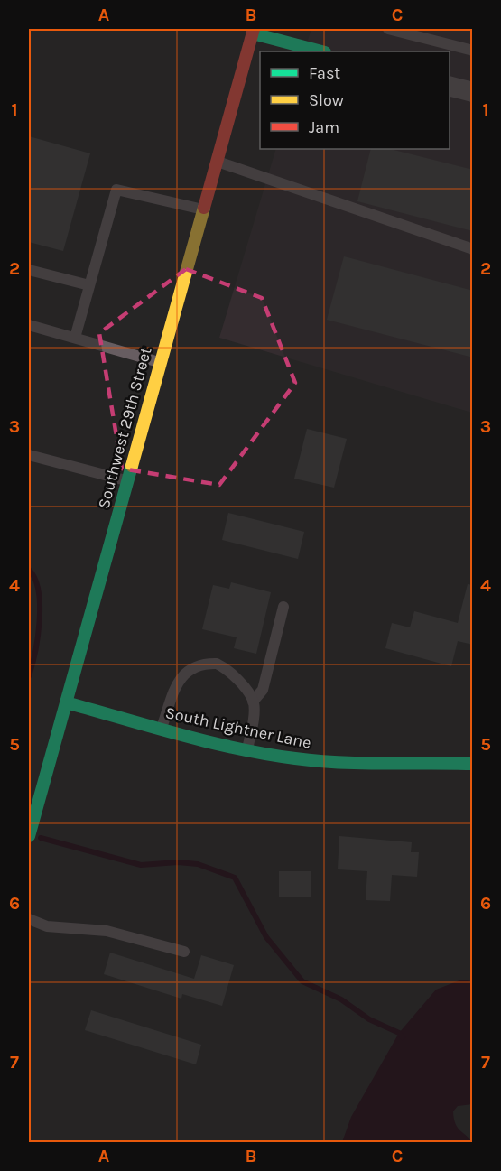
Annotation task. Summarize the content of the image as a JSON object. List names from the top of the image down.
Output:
{
  "streets": {
    "street": ["Southwest 29th Street", "South Lightner Lane"]
  },
  "crossings": [
    ["Southwest 29th Street", "South Lightner Lane"]
  ],
  "legend": ["Fast", "Slow", "Jam"],
  "grid": {
    "columns": ["A", "B", "C"],
    "rows": [
      "1",
      "2",
      "3",
      "4",
      "5",
      "6",
      "7"
    ]
  }
}
